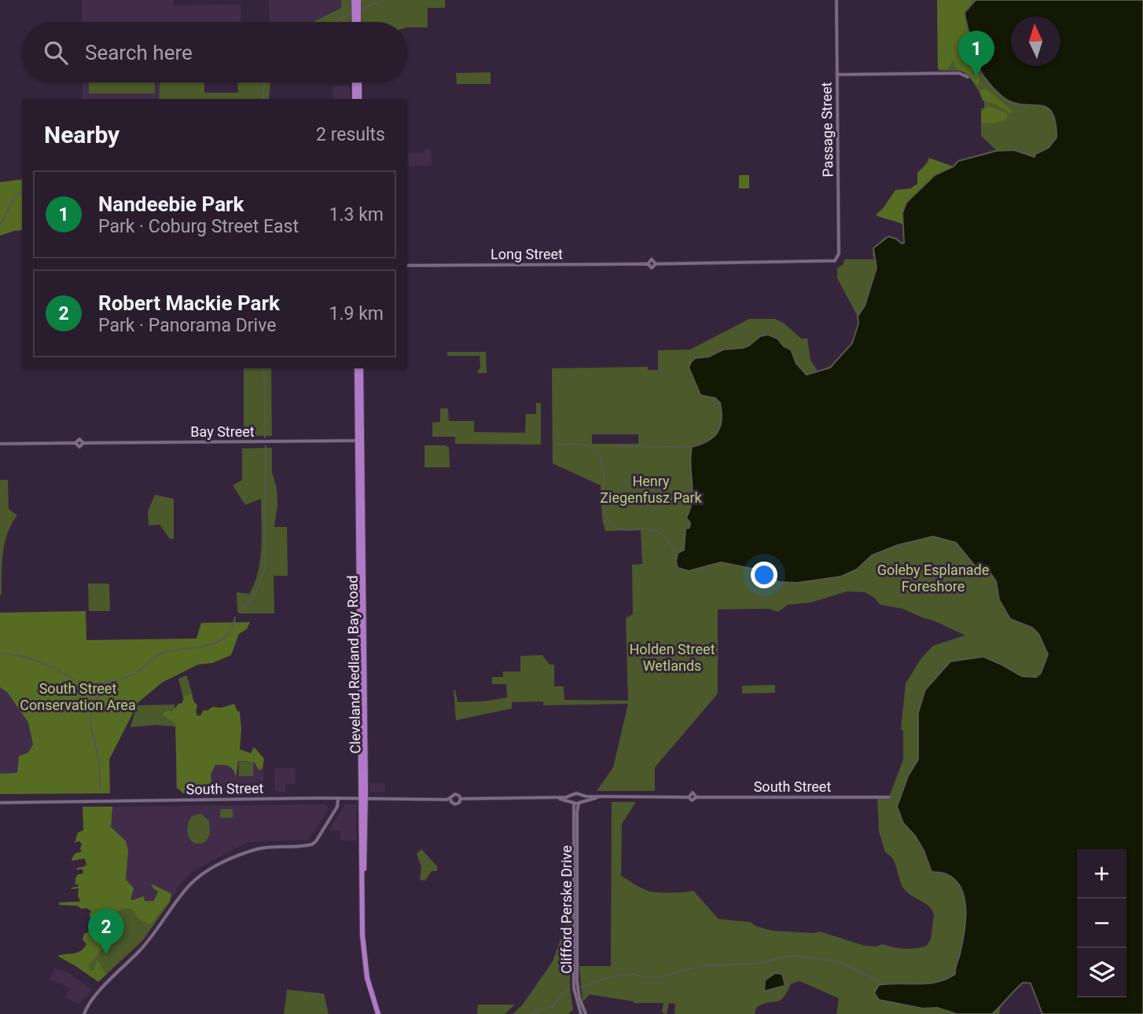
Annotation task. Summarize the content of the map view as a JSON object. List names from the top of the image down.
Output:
{
  "streets": {
    "highway": ["Cleveland Redland Bay Road"],
    "street": [
      "Passage Street",
      "Long Street",
      "Bay Street",
      "South Street",
      "Clifford Perske Drive"
    ]
  },
  "crossings": [
    ["Passage Street", "Long Street"],
    ["Bay Street", "Cleveland Redland Bay Road"],
    ["Cleveland Redland Bay Road", "South Street"],
    ["South Street", "Clifford Perske Drive"]
  ],
  "parks": [
    "Henry Ziegenfusz Park",
    "Goleby Esplanade Foreshore",
    "Holden Street Wetlands",
    "South Street Conservation Area"
  ],
  "north": "top",
  "page": {
    "search": "Search here",
    "pins": ["1", "2"],
    "heading": ["Nearby", "2 results"],
    "list": [
      {
        "mark": "1",
        "name": "Nandeebie Park",
        "note": "Park · Coburg Street East",
        "value": "1.3 km"
      },
      {
        "mark": "2",
        "name": "Robert Mackie Park",
        "note": "Park · Panorama Drive",
        "value": "1.9 km"
      }
    ],
    "map_buttons": ["+", "−"]
  }
}
